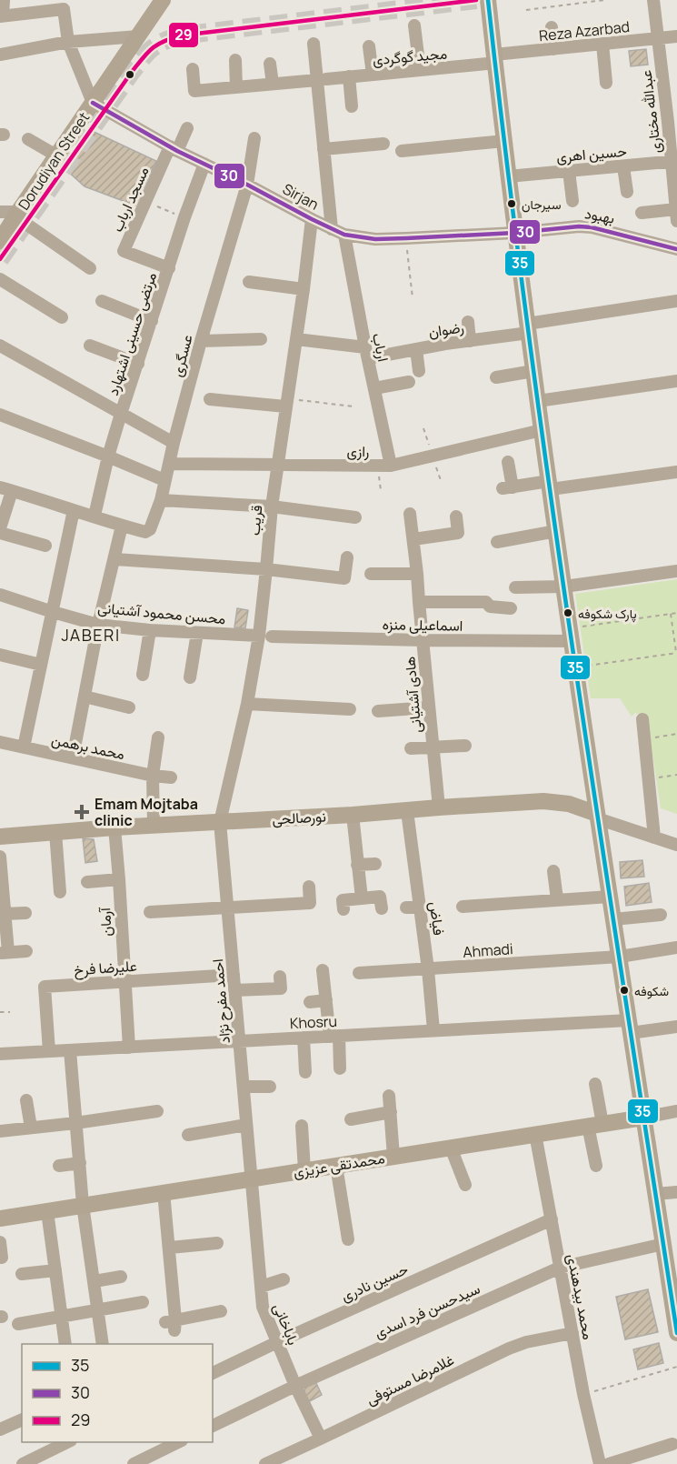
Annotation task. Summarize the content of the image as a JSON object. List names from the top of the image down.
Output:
{
  "streets": {
    "main road": ["Dorudiyan Street", "نورصالحی", "محمدتقی عزیزی"],
    "street": [
      "Reza Azarbad",
      "مجید گوگردی",
      "عبدالله مختاری",
      "حسین اهری",
      "Sirjan",
      "مسجد ارباب",
      "بهبود",
      "رضوان",
      "مرتضی حسینی اشتهارد",
      "ارباب",
      "عسگری",
      "رازی",
      "قریب",
      "محسن محمود آشتیانی",
      "اسماعیلی منزه",
      "هادی آشتیانی",
      "محمد برهمن",
      "فیاض",
      "آرمان",
      "Ahmadi",
      "علیرضا فرخ",
      "احمد مفرح نژاد",
      "Khosru",
      "حسین نادری",
      "محمد بیدهندی",
      "سیدحسن فرد اسدی",
      "باباخانی",
      "غلامرضا مستوفی"
    ]
  },
  "crossings": [
    ["Reza Azarbad", "مجید گوگردی"],
    ["Reza Azarbad", "عبدالله مختاری"],
    ["عبدالله مختاری", "حسین اهری"],
    ["Dorudiyan Street", "Sirjan"],
    ["Sirjan", "مسجد ارباب"],
    ["Sirjan", "بهبود"],
    ["Sirjan", "مرتضی حسینی اشتهارد"],
    ["Sirjan", "ارباب"],
    ["Sirjan", "عسگری"],
    ["Sirjan", "قریب"],
    ["مسجد ارباب", "مرتضی حسینی اشتهارد"],
    ["رضوان", "ارباب"],
    ["رضوان", "قریب"],
    ["ارباب", "رازی"],
    ["عسگری", "رازی"],
    ["رازی", "قریب"],
    ["قریب", "محسن محمود آشتیانی"],
    ["قریب", "اسماعیلی منزه"],
    ["قریب", "نورصالحی"],
    ["قریب", "احمد مفرح نژاد"],
    ["محسن محمود آشتیانی", "اسماعیلی منزه"],
    ["اسماعیلی منزه", "هادی آشتیانی"],
    ["هادی آشتیانی", "نورصالحی"],
    ["نورصالحی", "فیاض"],
    ["نورصالحی", "آرمان"],
    ["نورصالحی", "احمد مفرح نژاد"],
    ["فیاض", "Ahmadi"],
    ["فیاض", "Khosru"],
    ["آرمان", "علیرضا فرخ"],
    ["آرمان", "Khosru"],
    ["علیرضا فرخ", "احمد مفرح نژاد"],
    ["علیرضا فرخ", "Khosru"],
    ["احمد مفرح نژاد", "Khosru"],
    ["احمد مفرح نژاد", "محمدتقی عزیزی"],
    ["احمد مفرح نژاد", "باباخانی"],
    ["محمدتقی عزیزی", "محمد بیدهندی"],
    ["محمدتقی عزیزی", "باباخانی"],
    ["حسین نادری", "محمد بیدهندی"],
    ["حسین نادری", "باباخانی"],
    ["محمد بیدهندی", "سیدحسن فرد اسدی"],
    ["محمد بیدهندی", "غلامرضا مستوفی"],
    ["سیدحسن فرد اسدی", "باباخانی"],
    ["باباخانی", "غلامرضا مستوفی"]
  ],
  "districts": ["JABERI"],
  "places": {
    "other": ["سیرجان", "پارک شکوفه", "شکوفه"],
    "health": ["Emam Mojtaba clinic"]
  },
  "lines": ["transit line 35", "transit line 29", "transit line 30"],
  "legend": ["35", "30", "29"]
}
